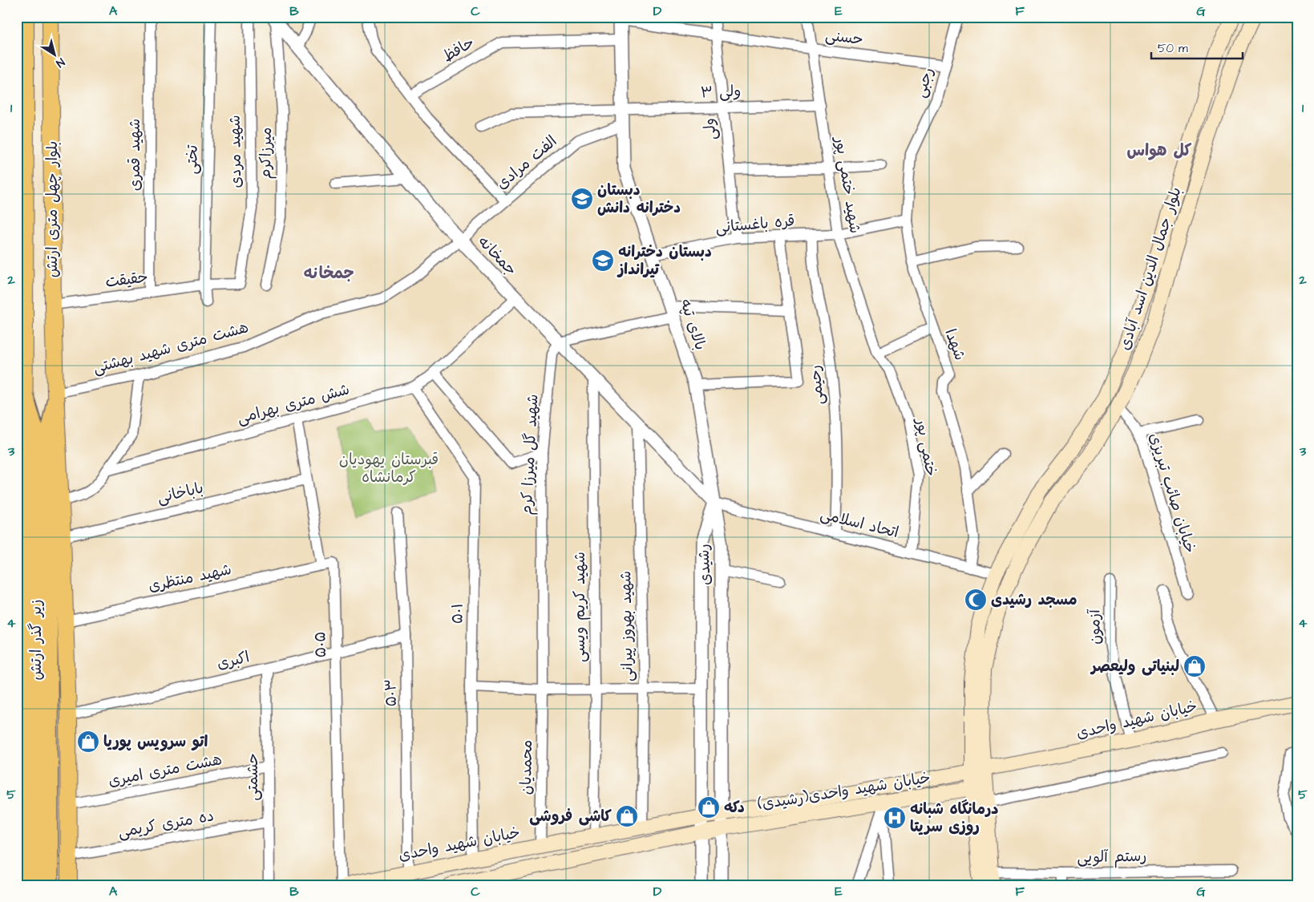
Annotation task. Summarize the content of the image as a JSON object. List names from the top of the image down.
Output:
{
  "streets": {
    "highway": ["زیر گذر ارتش"],
    "main road": [
      "بلوار چهل متری ارتش",
      "بلوار جمال الدین اسد آبادی",
      "خیابان شهید واحدی",
      "خیابان شهید واحدی(رشیدی)"
    ],
    "street": [
      "حسنی",
      "حافظ",
      "رجبی",
      "ولی ۳",
      "ولی",
      "شهید مردی",
      "میرزاکرم",
      "شهید قمری",
      "تختی",
      "الفت مرادی",
      "شهید ختمی پور",
      "قره باغستانی",
      "جمخانه",
      "حقیقت",
      "بالای تپه",
      "شهدا",
      "هشت متری شهید بهشتی",
      "رحیمی",
      "شش متری بهرامی",
      "ختمی پور",
      "شهید گل میرزا کرم",
      "باباخانی",
      "خیابان صائب تبریزی",
      "اتحاد اسلامی",
      "رشیدی",
      "شهید منتظری",
      "شهید کریم ویسی",
      "۵۰۱",
      "شهید بهروز پیرانی",
      "آزمون",
      "۵۰۵",
      "اکبری",
      "۵۰۳",
      "محمدیان",
      "هشت متری امیری",
      "حشمتی",
      "ده متری کریمی",
      "رستم آلویی"
    ]
  },
  "crossings": [
    ["حسنی", "رجبی"],
    ["حسنی", "ولی"],
    ["حسنی", "شهید ختمی پور"],
    ["حسنی", "بالای تپه"],
    ["حافظ", "بالای تپه"],
    ["رجبی", "شهدا"],
    ["ولی ۳", "ولی"],
    ["ولی ۳", "شهید ختمی پور"],
    ["ولی ۳", "بالای تپه"],
    ["ولی", "قره باغستانی"],
    ["شهید مردی", "حقیقت"],
    ["میرزاکرم", "جمخانه"],
    ["شهید قمری", "حقیقت"],
    ["تختی", "حقیقت"],
    ["الفت مرادی", "جمخانه"],
    ["الفت مرادی", "بالای تپه"],
    ["الفت مرادی", "هشت متری شهید بهشتی"],
    ["شهید ختمی پور", "قره باغستانی"],
    ["شهید ختمی پور", "ختمی پور"],
    ["بلوار چهل متری ارتش", "حقیقت"],
    ["بلوار چهل متری ارتش", "هشت متری شهید بهشتی"],
    ["بلوار چهل متری ارتش", "باباخانی"],
    ["بلوار چهل متری ارتش", "شهید منتظری"],
    ["بلوار چهل متری ارتش", "زیر گذر ارتش"],
    ["بلوار چهل متری ارتش", "اکبری"],
    ["بلوار چهل متری ارتش", "هشت متری امیری"],
    ["بلوار چهل متری ارتش", "ده متری کریمی"],
    ["قره باغستانی", "بالای تپه"],
    ["قره باغستانی", "شهدا"],
    ["قره باغستانی", "رحیمی"],
    ["جمخانه", "بالای تپه"],
    ["جمخانه", "هشت متری شهید بهشتی"],
    ["جمخانه", "شش متری بهرامی"],
    ["جمخانه", "شهید گل میرزا کرم"],
    ["جمخانه", "اتحاد اسلامی"],
    ["جمخانه", "رشیدی"],
    ["جمخانه", "شهید کریم ویسی"],
    ["جمخانه", "شهید بهروز پیرانی"],
    ["بلوار جمال الدین اسد آبادی", "خیابان صائب تبریزی"],
    ["بلوار جمال الدین اسد آبادی", "اتحاد اسلامی"],
    ["بلوار جمال الدین اسد آبادی", "خیابان شهید واحدی"],
    ["بلوار جمال الدین اسد آبادی", "خیابان شهید واحدی(رشیدی)"],
    ["بلوار جمال الدین اسد آبادی", "رستم آلویی"],
    ["بالای تپه", "اتحاد اسلامی"],
    ["بالای تپه", "رشیدی"],
    ["شهدا", "اتحاد اسلامی"],
    ["هشت متری شهید بهشتی", "زیر گذر ارتش"],
    ["رحیمی", "اتحاد اسلامی"],
    ["شش متری بهرامی", "۵۰۱"],
    ["ختمی پور", "اتحاد اسلامی"],
    ["شهید گل میرزا کرم", "محمدیان"],
    ["اتحاد اسلامی", "رشیدی"],
    ["رشیدی", "خیابان شهید واحدی"],
    ["رشیدی", "خیابان شهید واحدی(رشیدی)"],
    ["شهید منتظری", "۵۰۵"],
    ["شهید کریم ویسی", "خیابان شهید واحدی"],
    ["۵۰۱", "خیابان شهید واحدی"],
    ["شهید بهروز پیرانی", "خیابان شهید واحدی"],
    ["آزمون", "خیابان شهید واحدی"],
    ["۵۰۵", "اکبری"],
    ["اکبری", "۵۰۳"],
    ["اکبری", "حشمتی"],
    ["۵۰۳", "خیابان شهید واحدی"],
    ["خیابان شهید واحدی", "محمدیان"],
    ["خیابان شهید واحدی", "خیابان شهید واحدی(رشیدی)"],
    ["هشت متری امیری", "حشمتی"],
    ["حشمتی", "ده متری کریمی"]
  ],
  "districts": ["کل هواس", "جمخانه"],
  "parks": ["قبرستان یهودیان کرمانشاه"],
  "places": {
    "school or university": ["دبستان دخترانه دانش", "دبستان دخترانه تیرانداز"],
    "mosque": ["مسجد رشیدی"],
    "shop": [
      "لبنیاتی ولیعصر",
      "اتو سرویس پوریا",
      "دکه",
      "کاشی فروشی"
    ],
    "hospital": ["درمانگاه شبانه روزی سریتا"]
  },
  "scale_bar": "50 m",
  "north": "bottom right",
  "grid": {
    "columns": [
      "A",
      "B",
      "C",
      "D",
      "E",
      "F",
      "G"
    ],
    "rows": [
      "1",
      "2",
      "3",
      "4",
      "5"
    ]
  }
}
